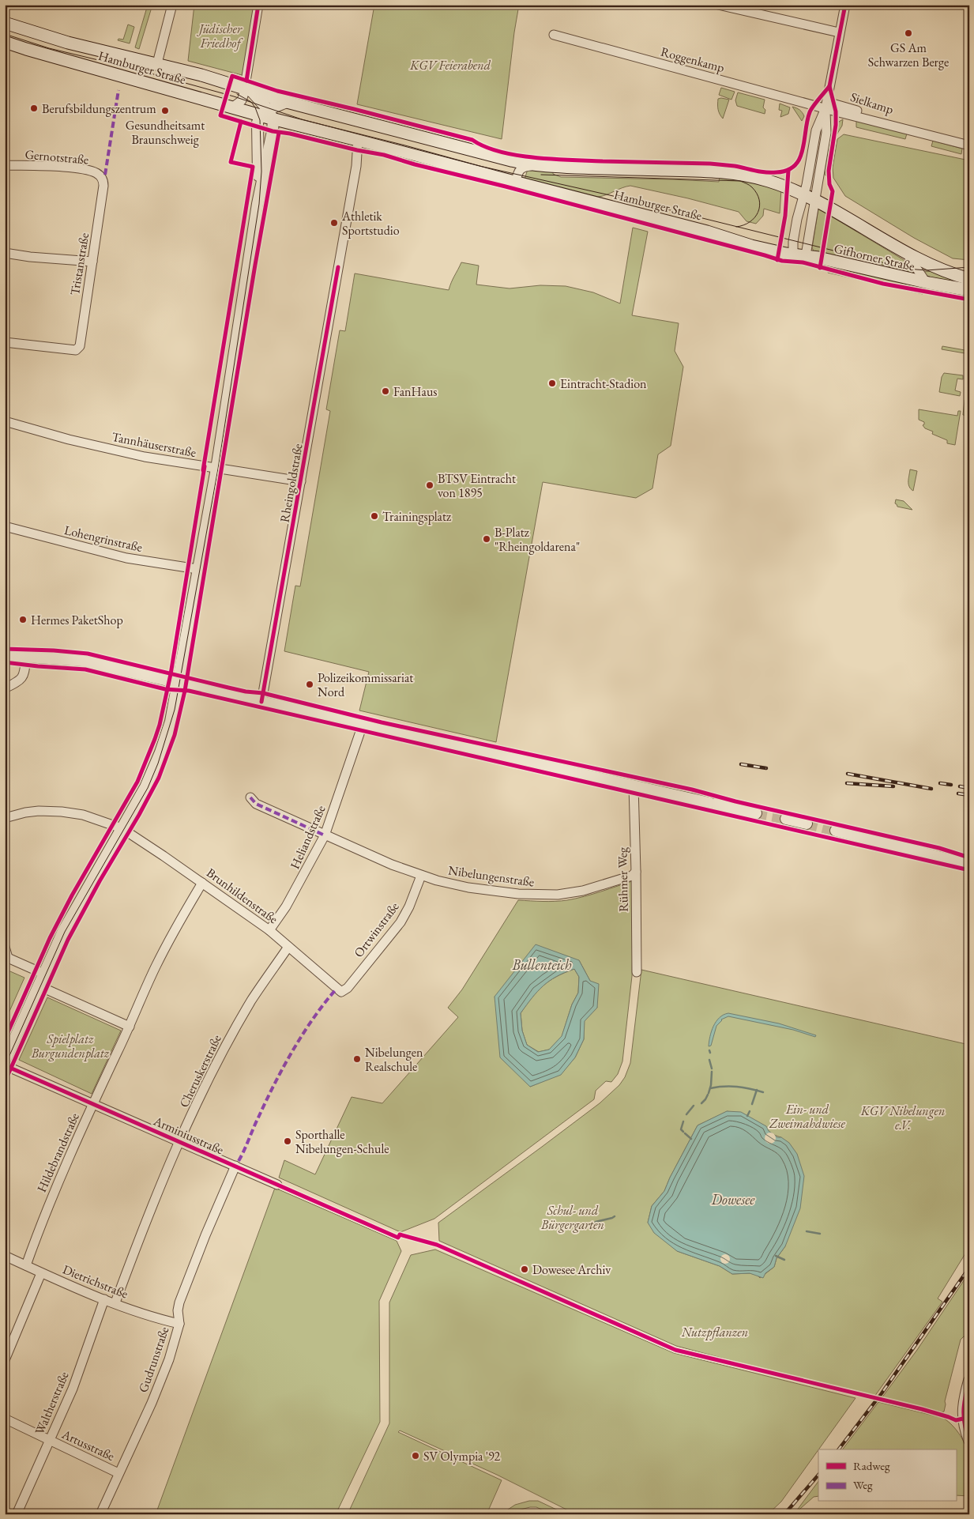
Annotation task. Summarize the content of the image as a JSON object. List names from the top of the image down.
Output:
{
  "streets": {
    "main road": ["Hamburger Straße", "Gifhorner Straße"],
    "street": [
      "Roggenkamp",
      "Sielkamp",
      "Gernotstraße",
      "Tristanstraße",
      "Tannhäuserstraße",
      "Rheingoldstraße",
      "Lohengrinstraße",
      "Heliandstraße",
      "Nibelungenstraße",
      "Rühmer Weg",
      "Brunhildenstraße",
      "Ortwinstraße",
      "Cheruskerstraße",
      "Arminiusstraße",
      "Hildebrandstraße",
      "Dietrichstraße",
      "Gudrunstraße",
      "Waltherstraße",
      "Artusstraße"
    ]
  },
  "crossings": [
    ["Roggenkamp", "Sielkamp"],
    ["Hamburger Straße", "Gifhorner Straße"],
    ["Hamburger Straße", "Rheingoldstraße"],
    ["Gernotstraße", "Tristanstraße"],
    ["Tannhäuserstraße", "Rheingoldstraße"],
    ["Heliandstraße", "Nibelungenstraße"],
    ["Heliandstraße", "Brunhildenstraße"],
    ["Nibelungenstraße", "Rühmer Weg"],
    ["Nibelungenstraße", "Ortwinstraße"],
    ["Brunhildenstraße", "Ortwinstraße"],
    ["Brunhildenstraße", "Cheruskerstraße"],
    ["Brunhildenstraße", "Hildebrandstraße"],
    ["Cheruskerstraße", "Arminiusstraße"],
    ["Cheruskerstraße", "Dietrichstraße"],
    ["Arminiusstraße", "Hildebrandstraße"],
    ["Arminiusstraße", "Gudrunstraße"],
    ["Hildebrandstraße", "Dietrichstraße"],
    ["Dietrichstraße", "Gudrunstraße"],
    ["Dietrichstraße", "Waltherstraße"],
    ["Gudrunstraße", "Artusstraße"],
    ["Waltherstraße", "Artusstraße"]
  ],
  "water": ["Bullenteich", "Dowesee"],
  "parks": [
    "Jüdischer Friedhof",
    "KGV Feierabend",
    "Spielplatz Burgundenplatz",
    "Ein- und Zweimahdwiese",
    "KGV Nibelungen e.V.",
    "Schul- und Bürgergarten",
    "Nutzpflanzen"
  ],
  "places": [
    "GS Am Schwarzen Berge",
    "Berufsbildungszentrum",
    "Gesundheitsamt Braunschweig",
    "Athletik Sportstudio",
    "Eintracht-Stadion",
    "FanHaus",
    "BTSV Eintracht von 1895",
    "Trainingsplatz",
    "B-Platz \"Rheingoldarena\"",
    "Hermes PaketShop",
    "Polizeikommissariat Nord",
    "Nibelungen Realschule",
    "Sporthalle Nibelungen-Schule",
    "Dowesee Archiv",
    "SV Olympia '92"
  ],
  "legend": ["Radweg", "Weg"]
}
